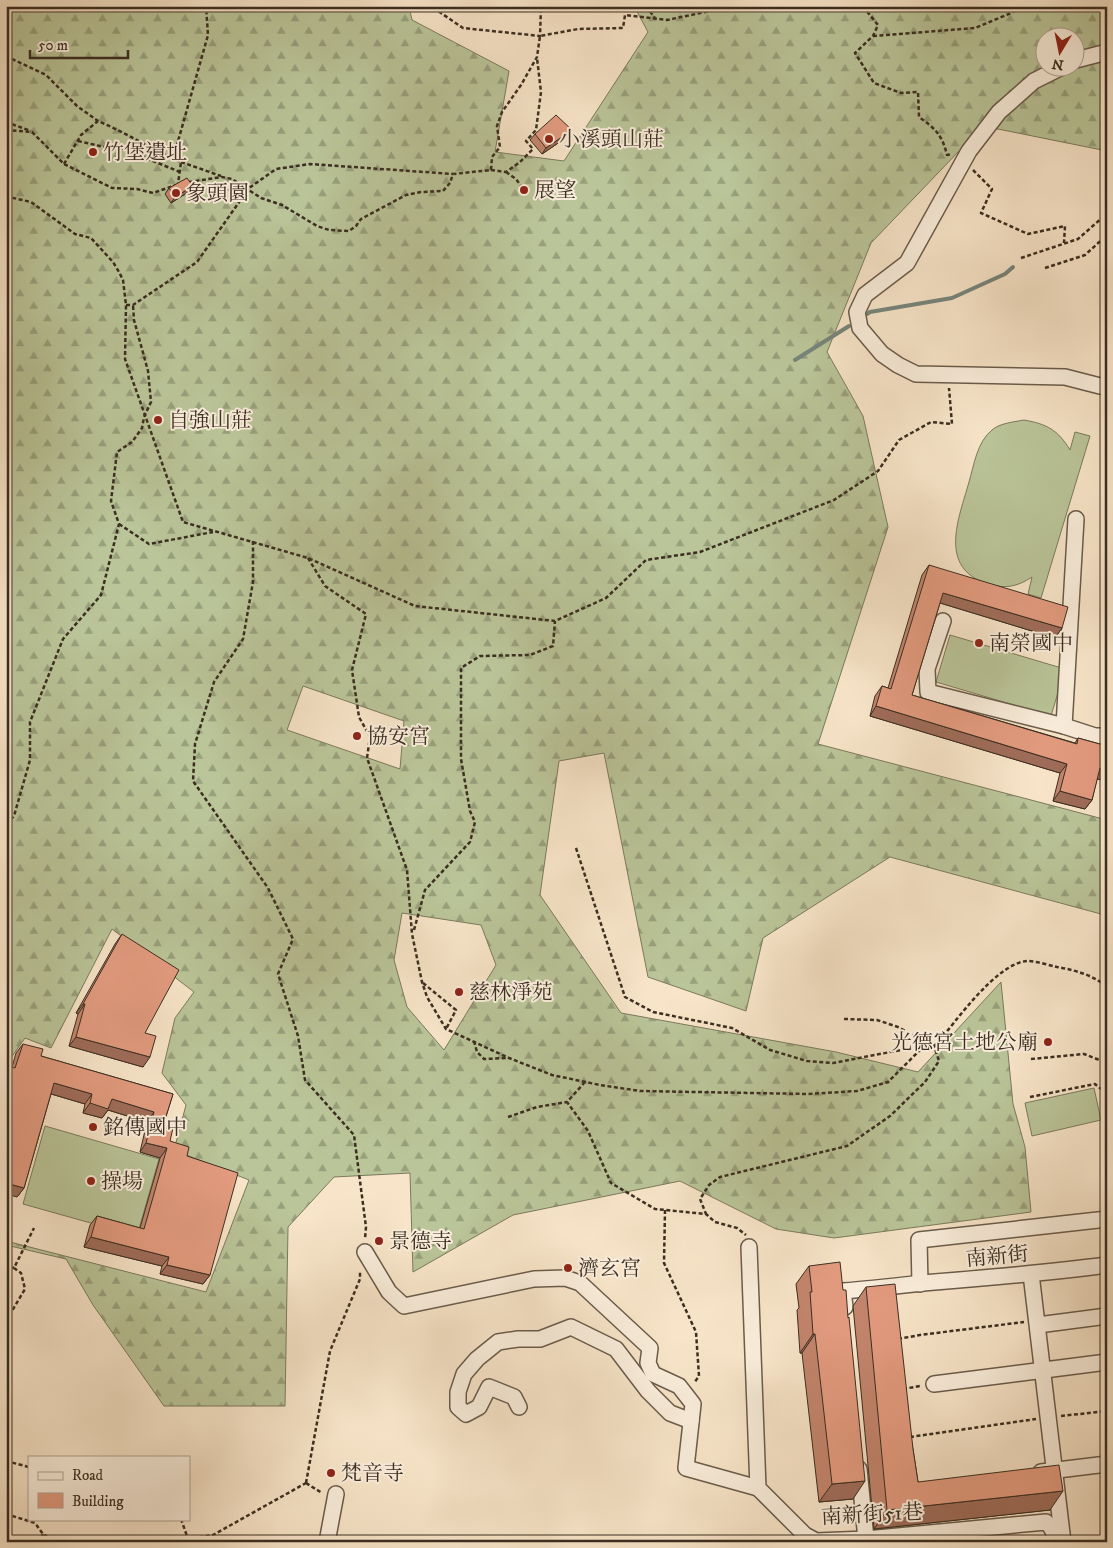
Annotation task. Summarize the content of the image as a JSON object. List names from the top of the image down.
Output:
{
  "streets": {
    "lane": ["南新街", "南新街51巷"]
  },
  "places": [
    "小溪頭山莊",
    "竹堡遺址",
    "展望",
    "象頭園",
    "自強山莊",
    "南榮國中",
    "協安宮",
    "慈林淨苑",
    "光德宮土地公廟",
    "銘傳國中",
    "操場",
    "景德寺",
    "濟玄宮",
    "梵音寺"
  ],
  "legend": ["Road", "Building"],
  "scale_bar": "50 m",
  "north": "bottom"
}
